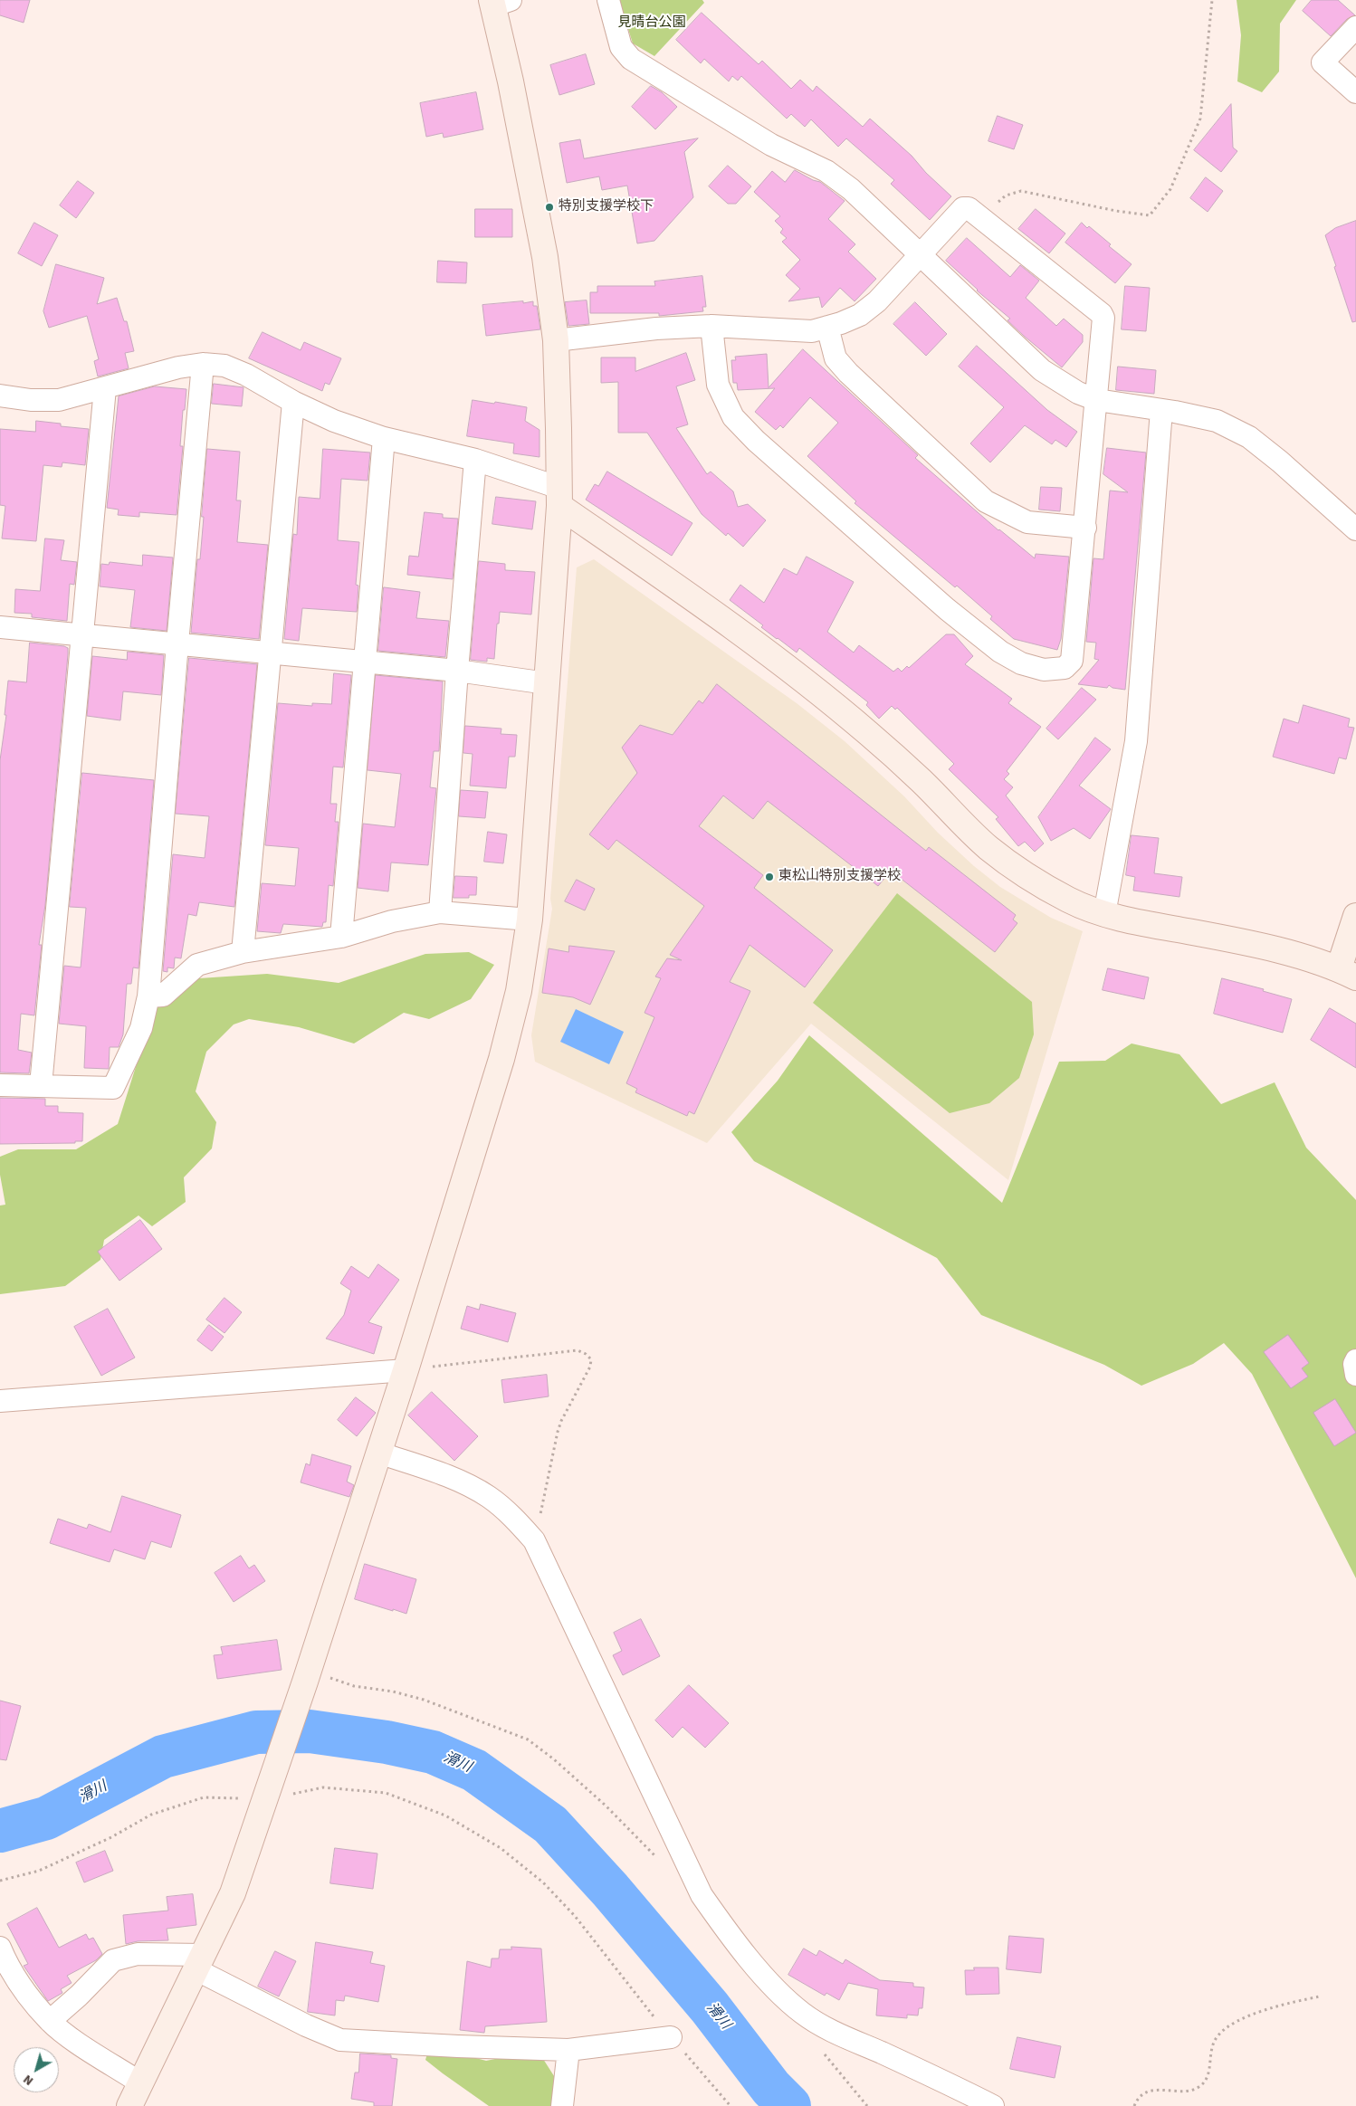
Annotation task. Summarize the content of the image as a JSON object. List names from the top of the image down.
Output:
{
  "water": ["滑川"],
  "parks": ["見晴台公園"],
  "places": ["特別支援学校下", "東松山特別支援学校"],
  "north": "bottom left"
}
